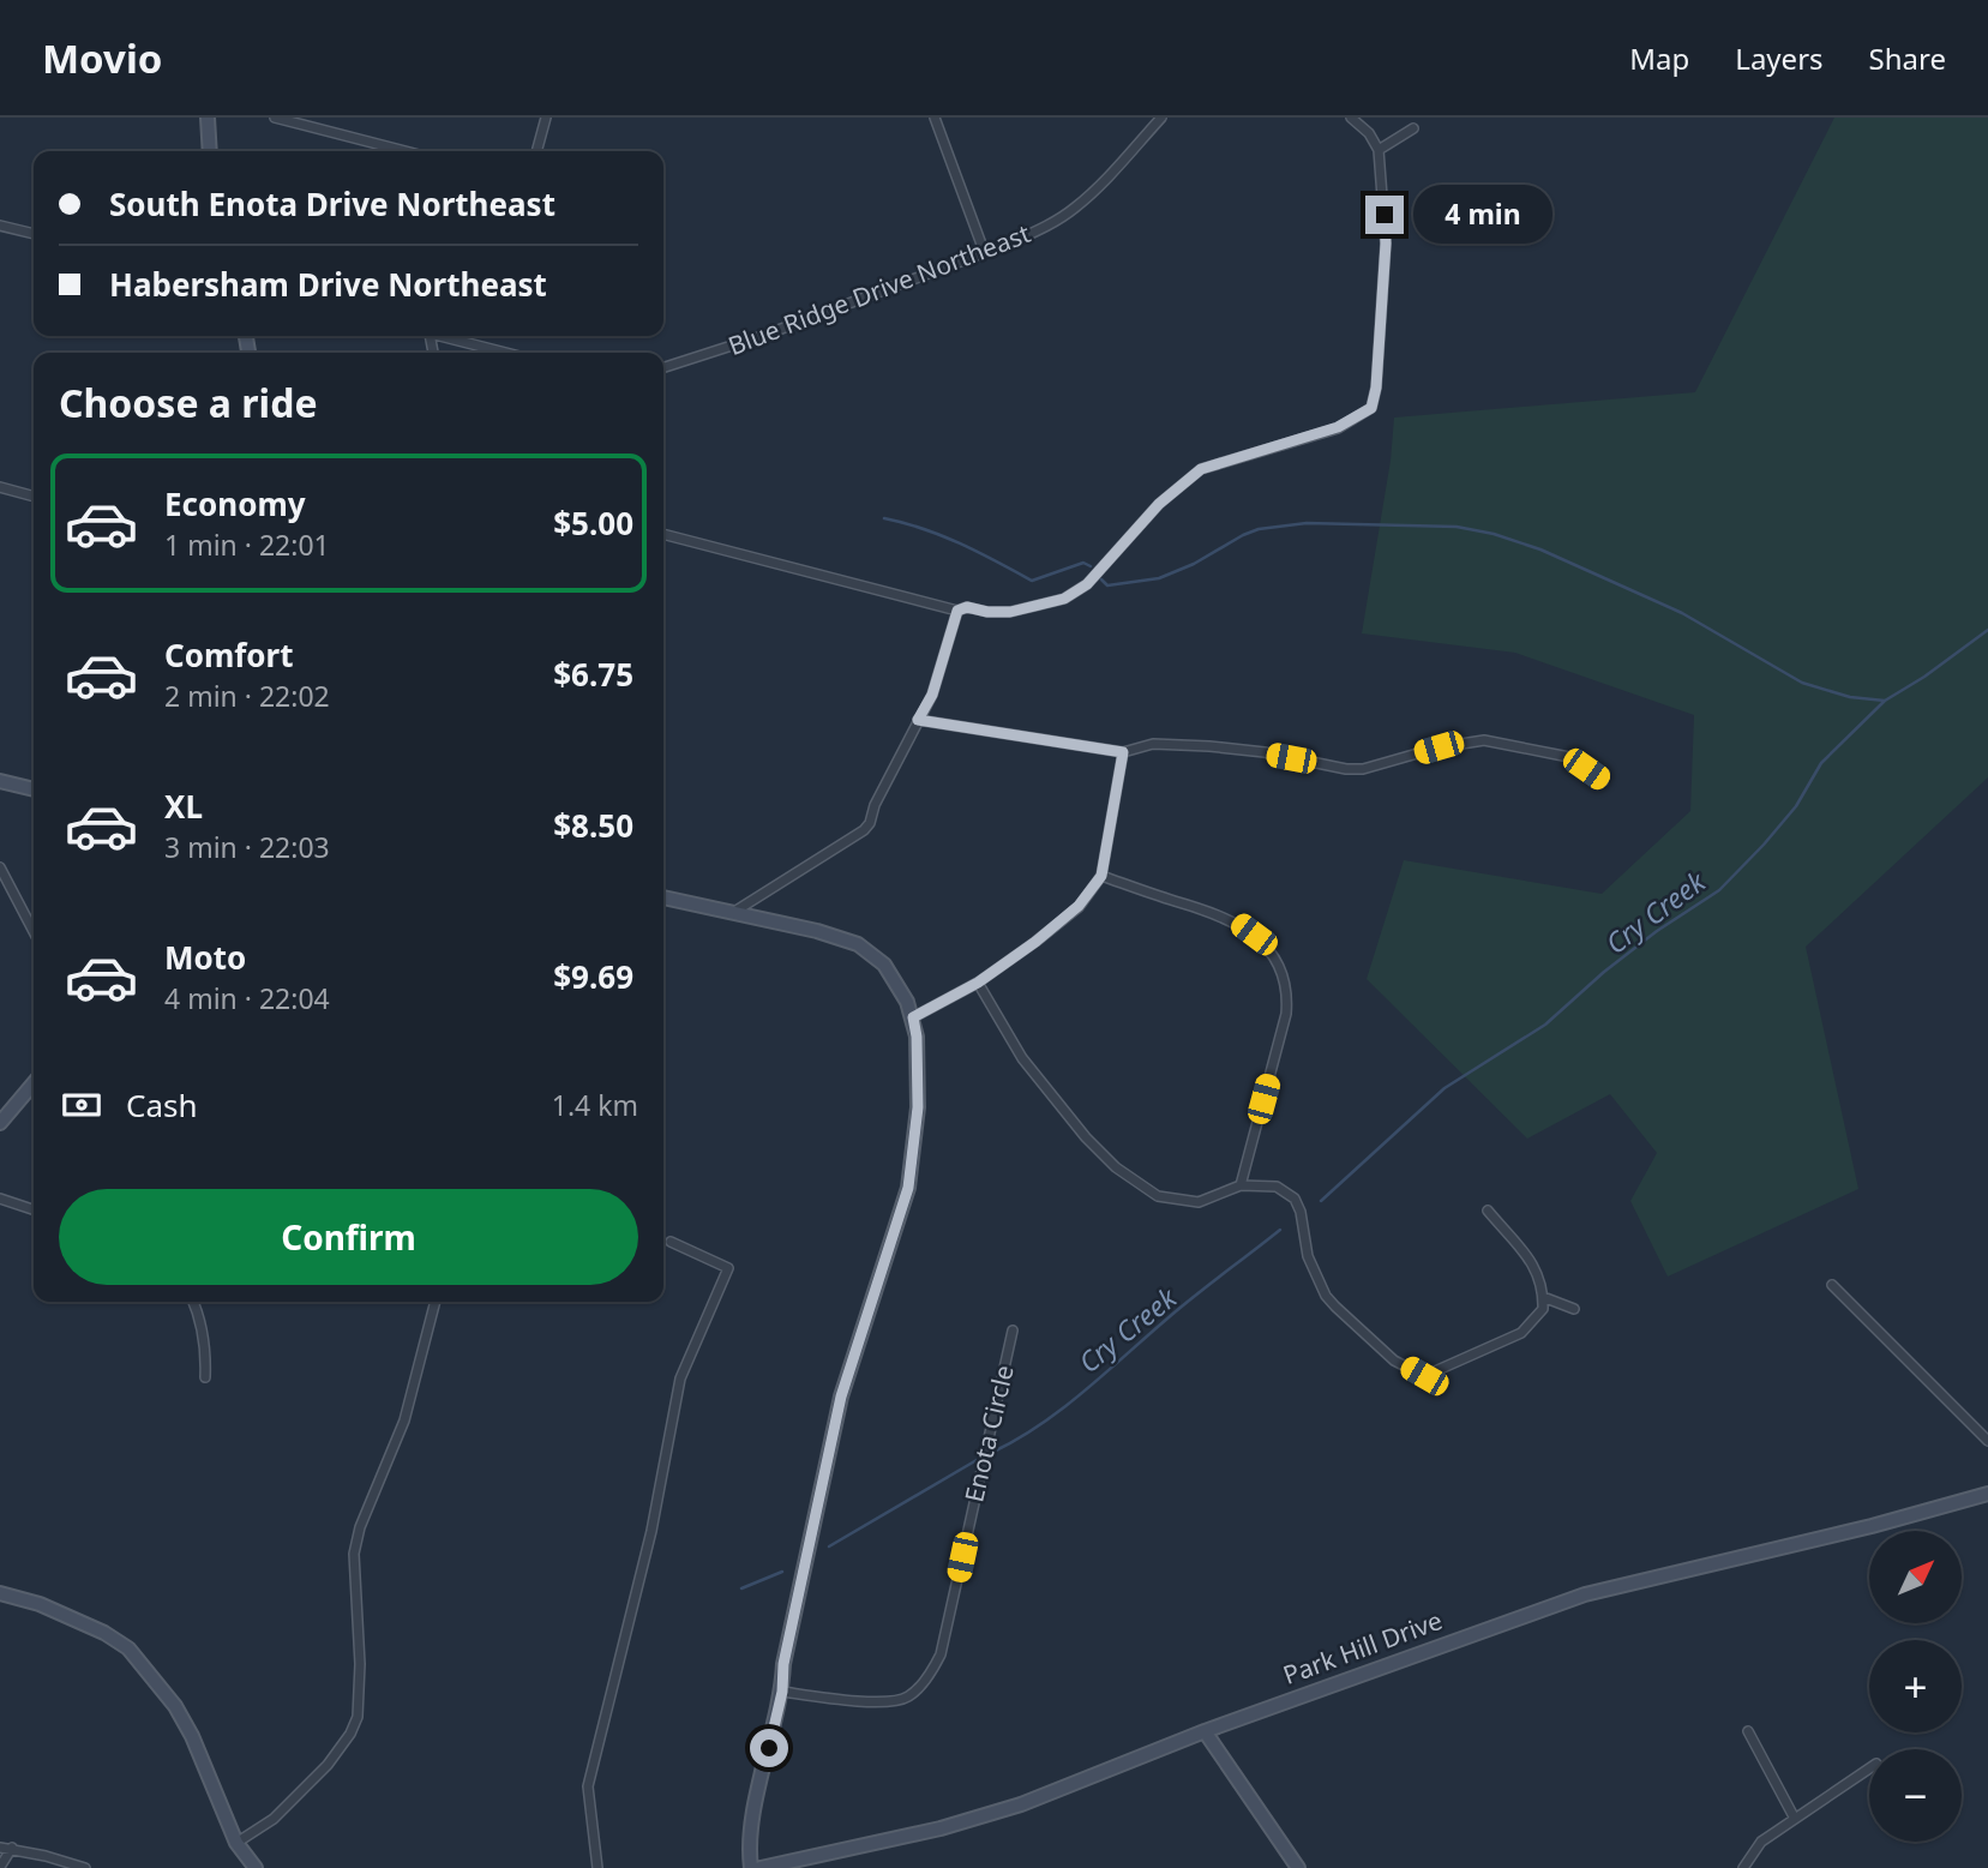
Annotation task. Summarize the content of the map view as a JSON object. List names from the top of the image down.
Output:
{
  "streets": {
    "main road": ["Park Hill Drive"],
    "street": ["Blue Ridge Drive Northeast", "Enota Circle"]
  },
  "water": ["Cry Creek"],
  "north": "top right",
  "page": {
    "header": "Movio",
    "nav": ["Map", "Layers", "Share"],
    "banner": ["South Enota Drive Northeast", "Habersham Drive Northeast"],
    "bubble": "4 min",
    "heading": "Choose a ride",
    "list": [
      {
        "name": "Economy",
        "note": "1 min · 22:01",
        "value": "$5.00"
      },
      {
        "name": "Comfort",
        "note": "2 min · 22:02",
        "value": "$6.75"
      },
      {
        "name": "XL",
        "note": "3 min · 22:03",
        "value": "$8.50"
      },
      {
        "name": "Moto",
        "note": "4 min · 22:04",
        "value": "$9.69"
      }
    ],
    "pay": ["Cash", "1.4 km"],
    "buttons": "Confirm",
    "map_buttons": ["+", "−"]
  }
}
